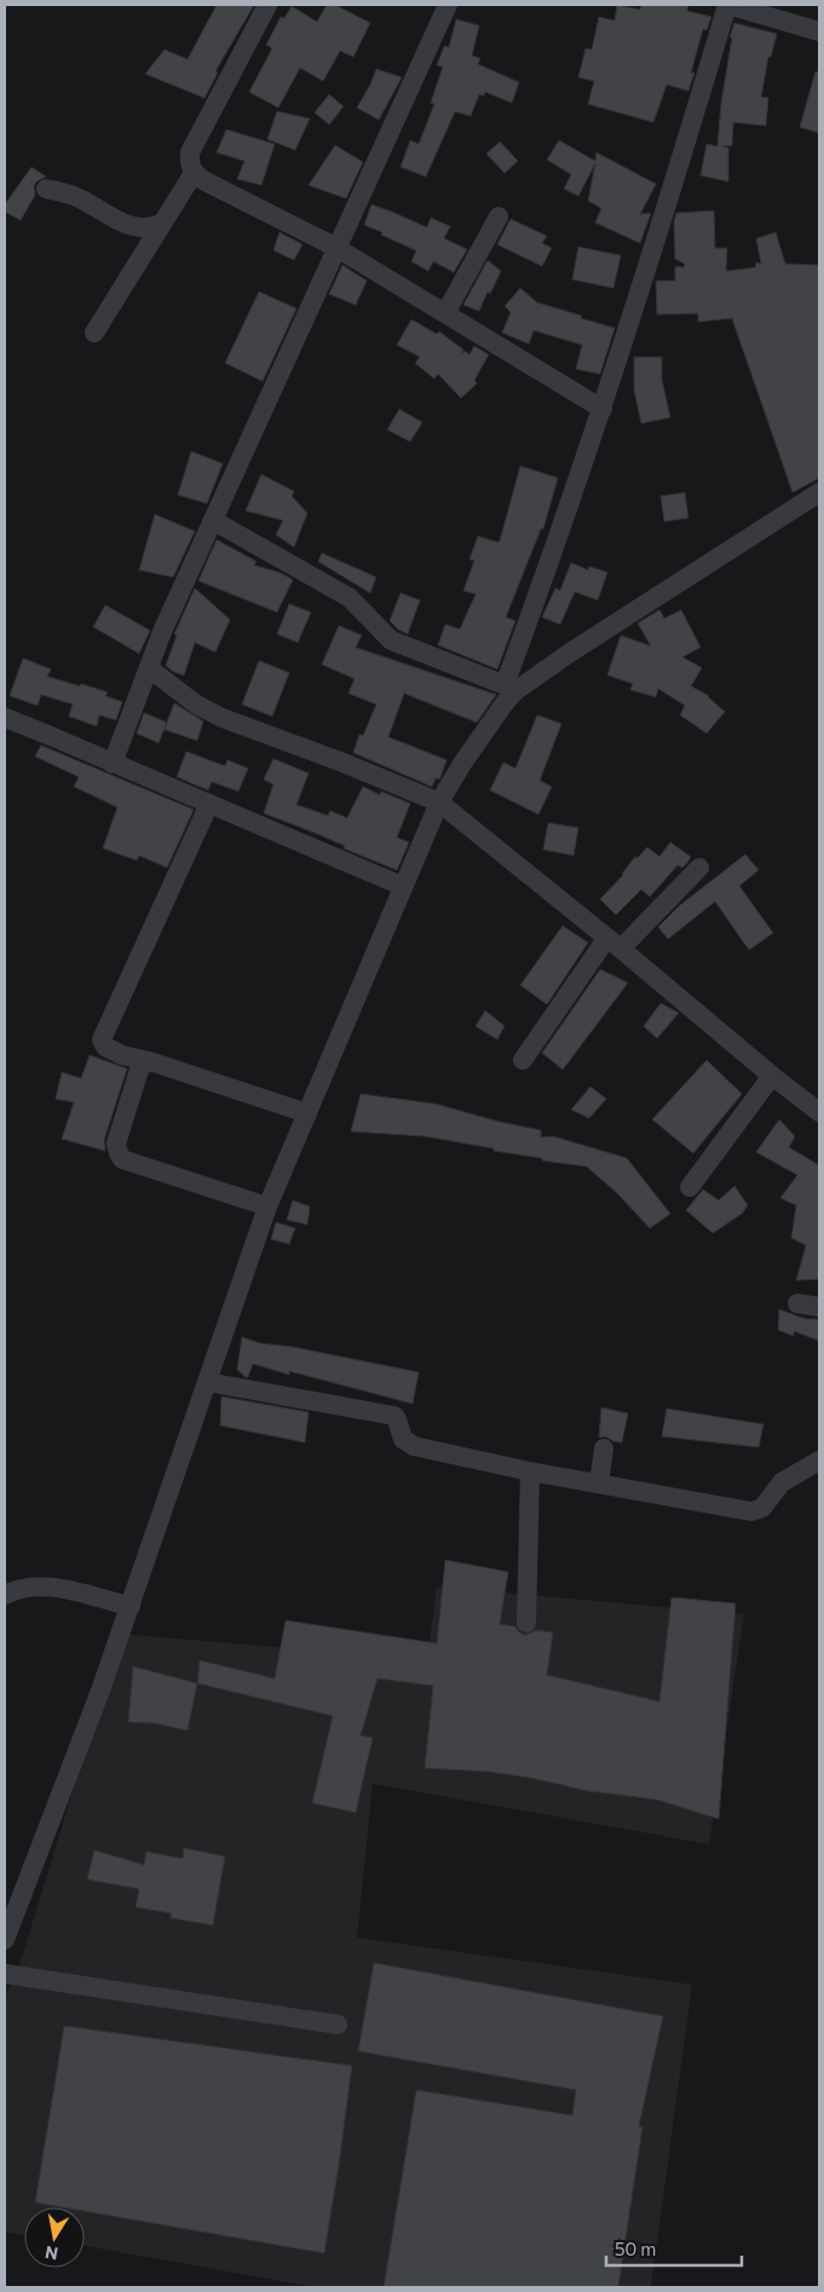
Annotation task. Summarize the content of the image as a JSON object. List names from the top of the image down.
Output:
{
  "scale_bar": "50 m",
  "north": "bottom"
}
